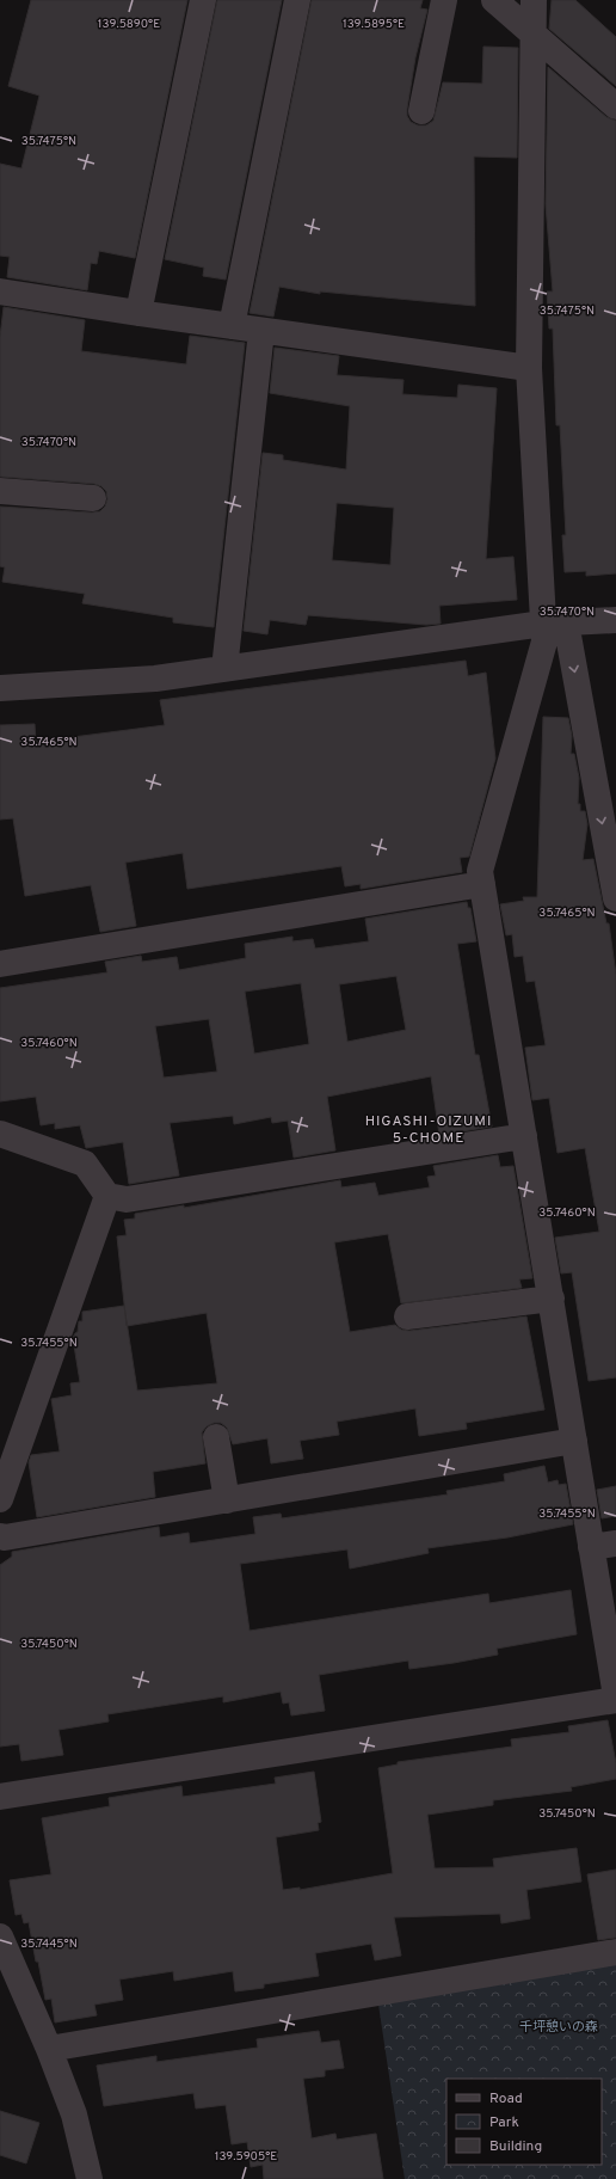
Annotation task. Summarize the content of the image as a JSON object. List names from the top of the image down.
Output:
{
  "districts": ["HIGASHI-OIZUMI 5-CHOME"],
  "parks": ["千坪憩いの森"],
  "legend": ["Road", "Park", "Building"],
  "coordinates": [
    "139.5890°E",
    "139.5895°E",
    "35.7475°N",
    "35.7470°N",
    "35.7465°N",
    "35.7460°N",
    "35.7455°N",
    "35.7450°N",
    "35.7445°N",
    "139.5905°E"
  ]
}
